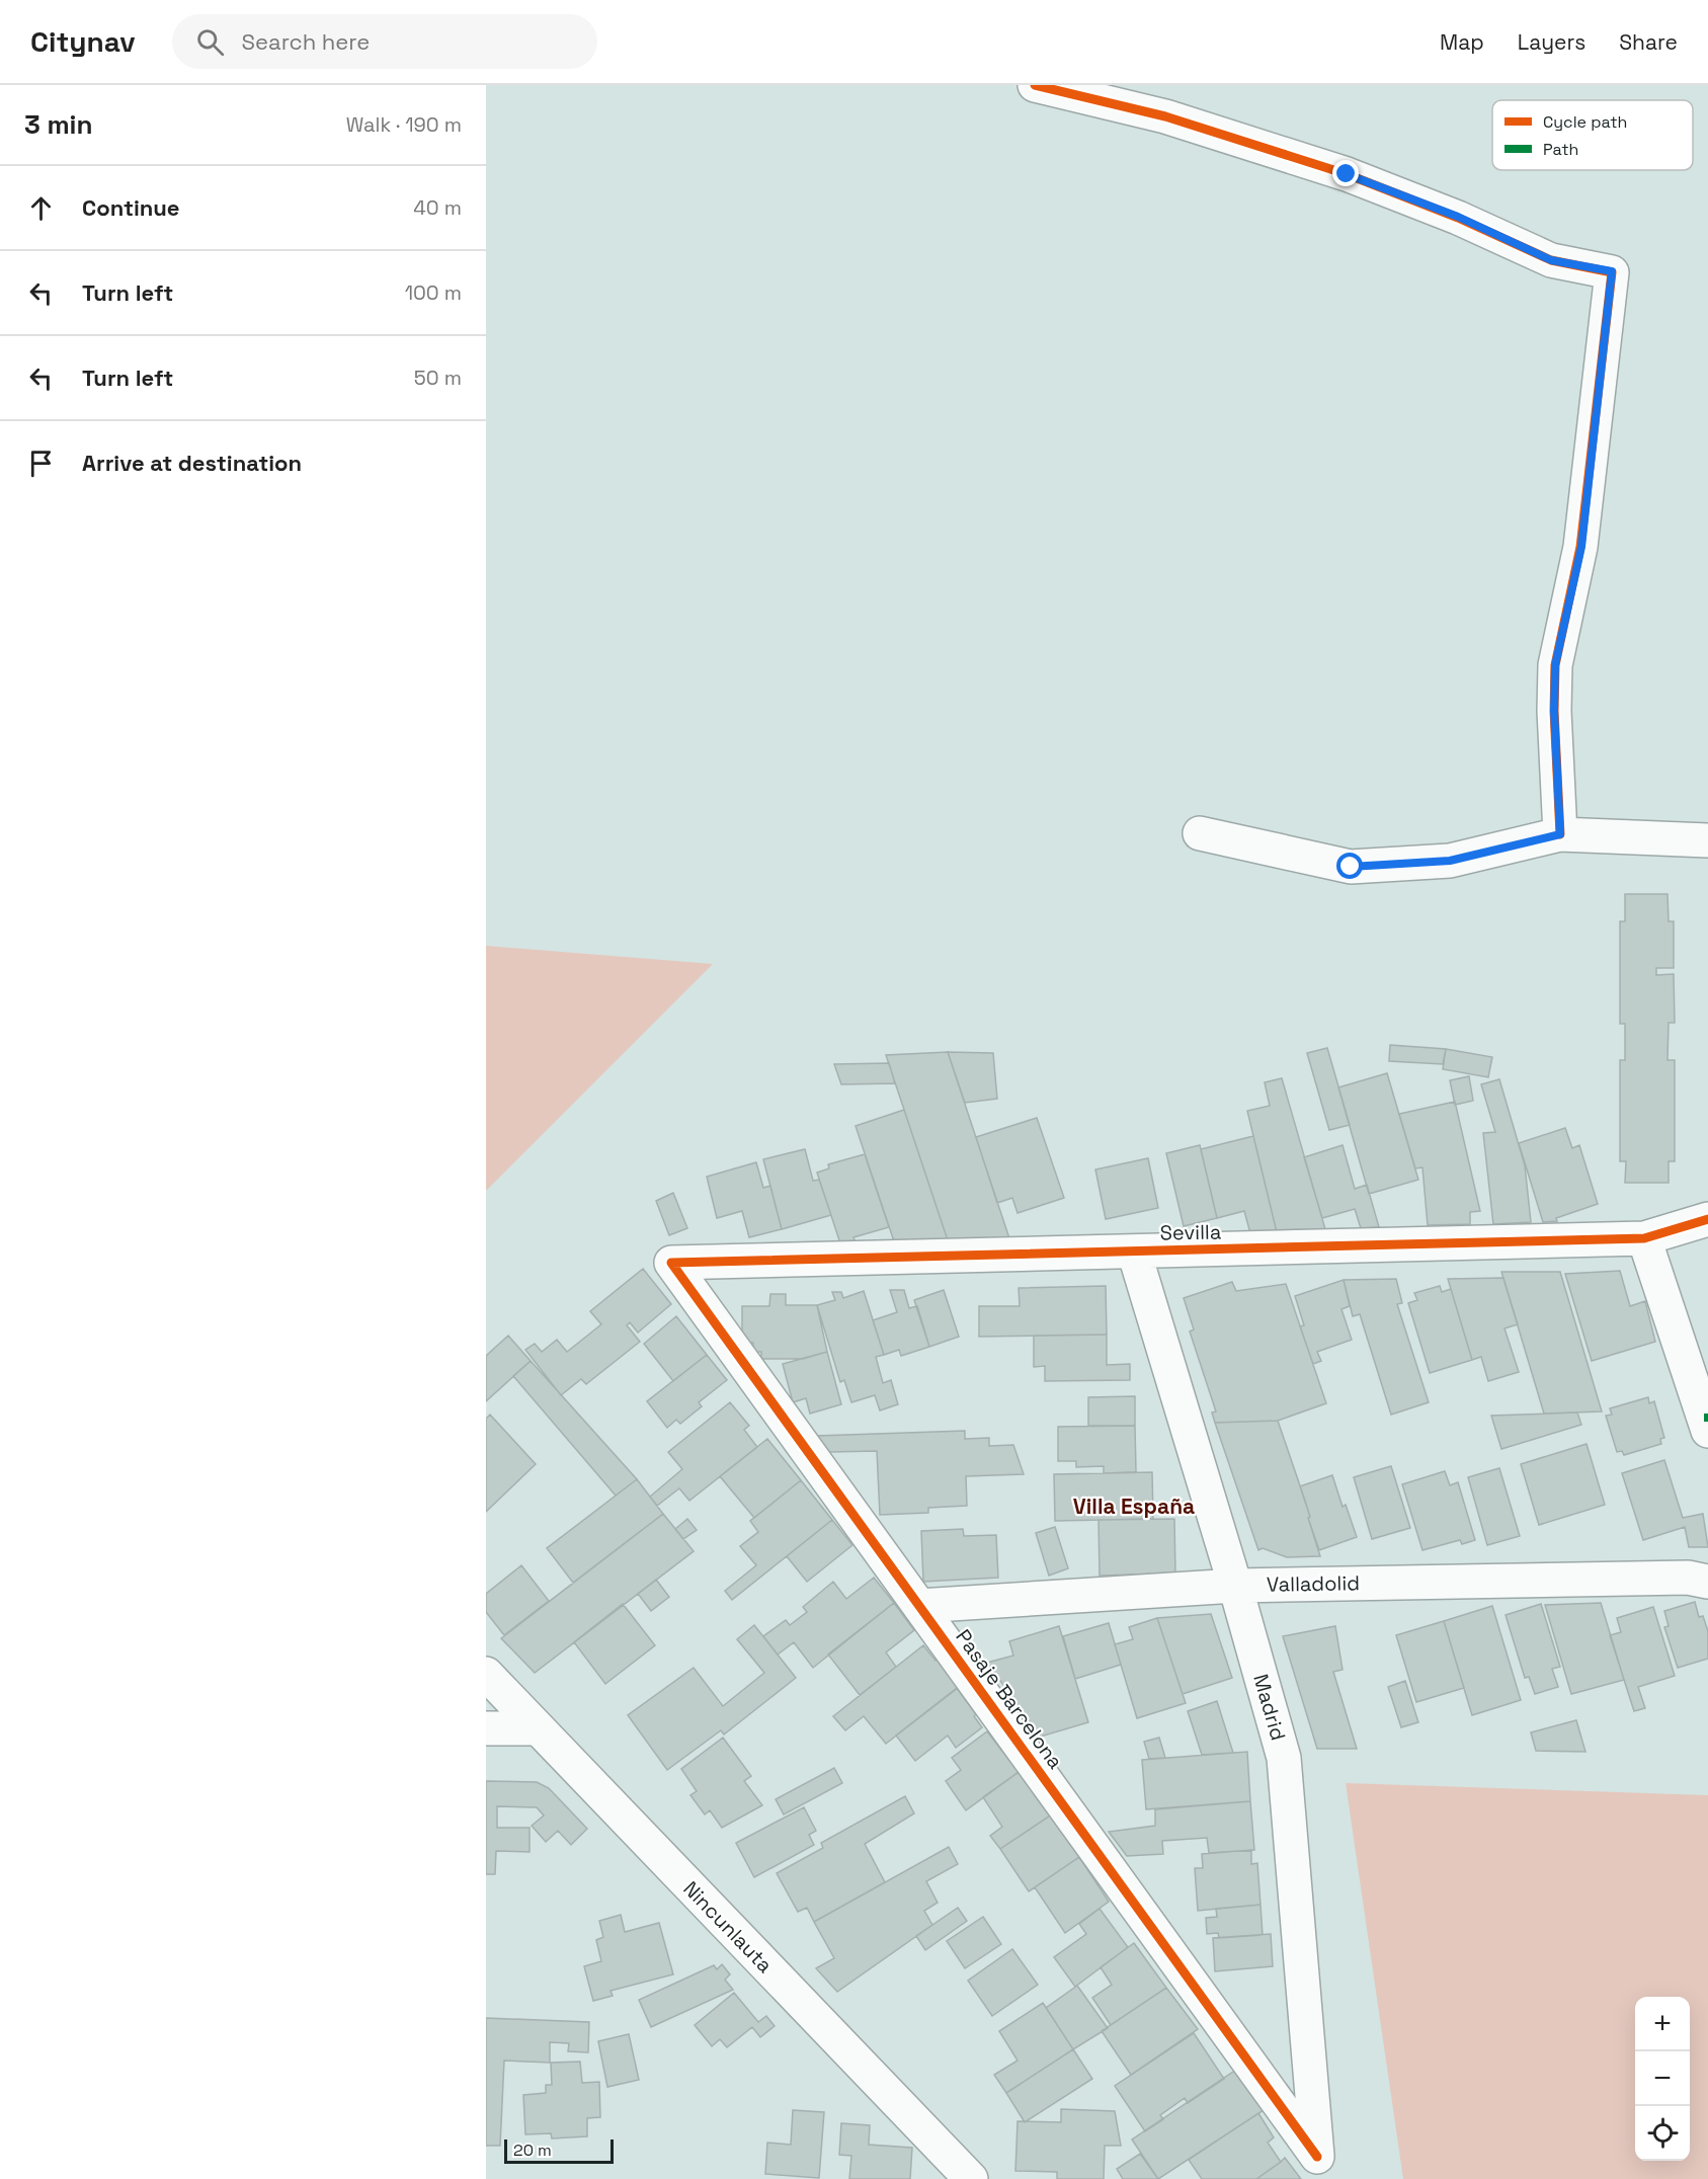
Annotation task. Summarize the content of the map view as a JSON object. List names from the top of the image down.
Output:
{
  "streets": {
    "street": [
      "Sevilla",
      "Valladolid",
      "Pasaje Barcelona",
      "Madrid",
      "Nincunlauta"
    ]
  },
  "crossings": [
    ["Sevilla", "Pasaje Barcelona"],
    ["Sevilla", "Madrid"],
    ["Valladolid", "Pasaje Barcelona"],
    ["Valladolid", "Madrid"],
    ["Pasaje Barcelona", "Madrid"]
  ],
  "districts": ["Villa España"],
  "legend": ["Cycle path", "Path"],
  "scale_bar": "20 m",
  "page": {
    "header": "Citynav",
    "search": "Search here",
    "nav": ["Map", "Layers", "Share"],
    "heading": ["3 min", "Walk · 190 m"],
    "list": [
      ["Continue", "40 m"],
      ["Turn left", "100 m"],
      ["Turn left", "50 m"],
      "Arrive at destination"
    ],
    "map_buttons": ["+", "−"],
    "scale": "20 m"
  }
}
